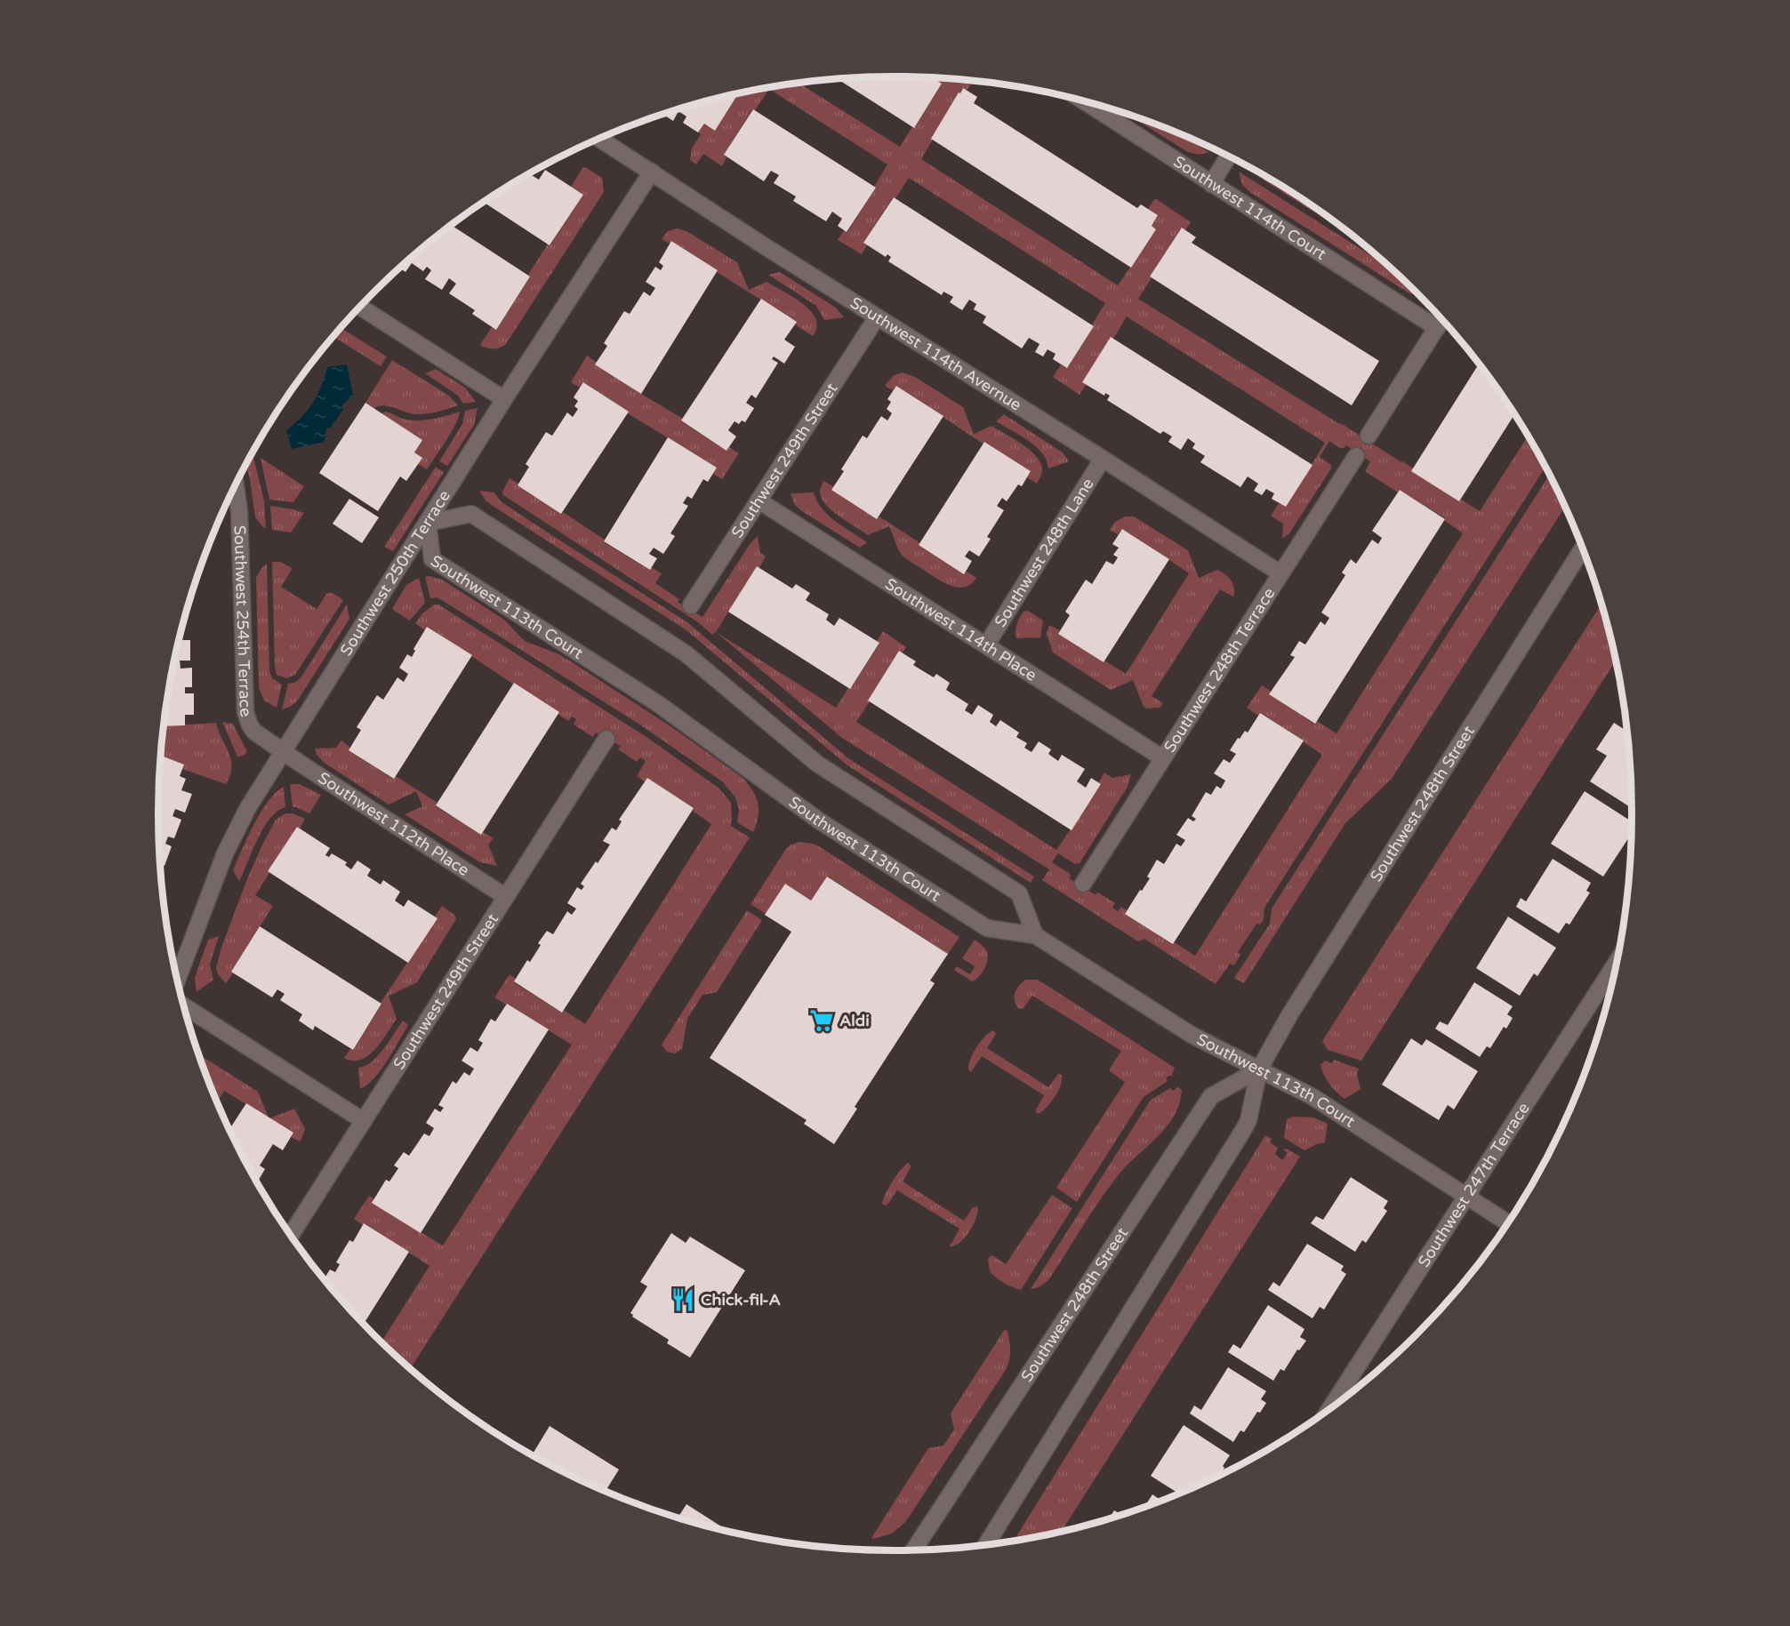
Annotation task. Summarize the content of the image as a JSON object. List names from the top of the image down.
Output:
{
  "streets": {
    "street": [
      "Southwest 114th Court",
      "Southwest 114th Avernue",
      "Southwest 249th Street",
      "Southwest 248th Lane",
      "Southwest 250th Terrace",
      "Southwest 113th Court",
      "Southwest 254th Terrace",
      "Southwest 114th Place",
      "Southwest 248th Terrace",
      "Southwest 248th Street",
      "Southwest 112th Place",
      "Southwest 247th Terrace"
    ]
  },
  "crossings": [
    ["Southwest 114th Avernue", "Southwest 249th Street"],
    ["Southwest 114th Avernue", "Southwest 248th Lane"],
    ["Southwest 114th Avernue", "Southwest 250th Terrace"],
    ["Southwest 114th Avernue", "Southwest 248th Terrace"],
    ["Southwest 249th Street", "Southwest 114th Place"],
    ["Southwest 249th Street", "Southwest 112th Place"],
    ["Southwest 248th Lane", "Southwest 114th Place"],
    ["Southwest 250th Terrace", "Southwest 113th Court"],
    ["Southwest 250th Terrace", "Southwest 254th Terrace"],
    ["Southwest 250th Terrace", "Southwest 112th Place"],
    ["Southwest 113th Court", "Southwest 248th Street"],
    ["Southwest 113th Court", "Southwest 247th Terrace"],
    ["Southwest 254th Terrace", "Southwest 112th Place"],
    ["Southwest 114th Place", "Southwest 248th Terrace"]
  ],
  "places": {
    "supermarket": ["Aldi"],
    "restaurant": ["Chick-fil-A"]
  }
}
